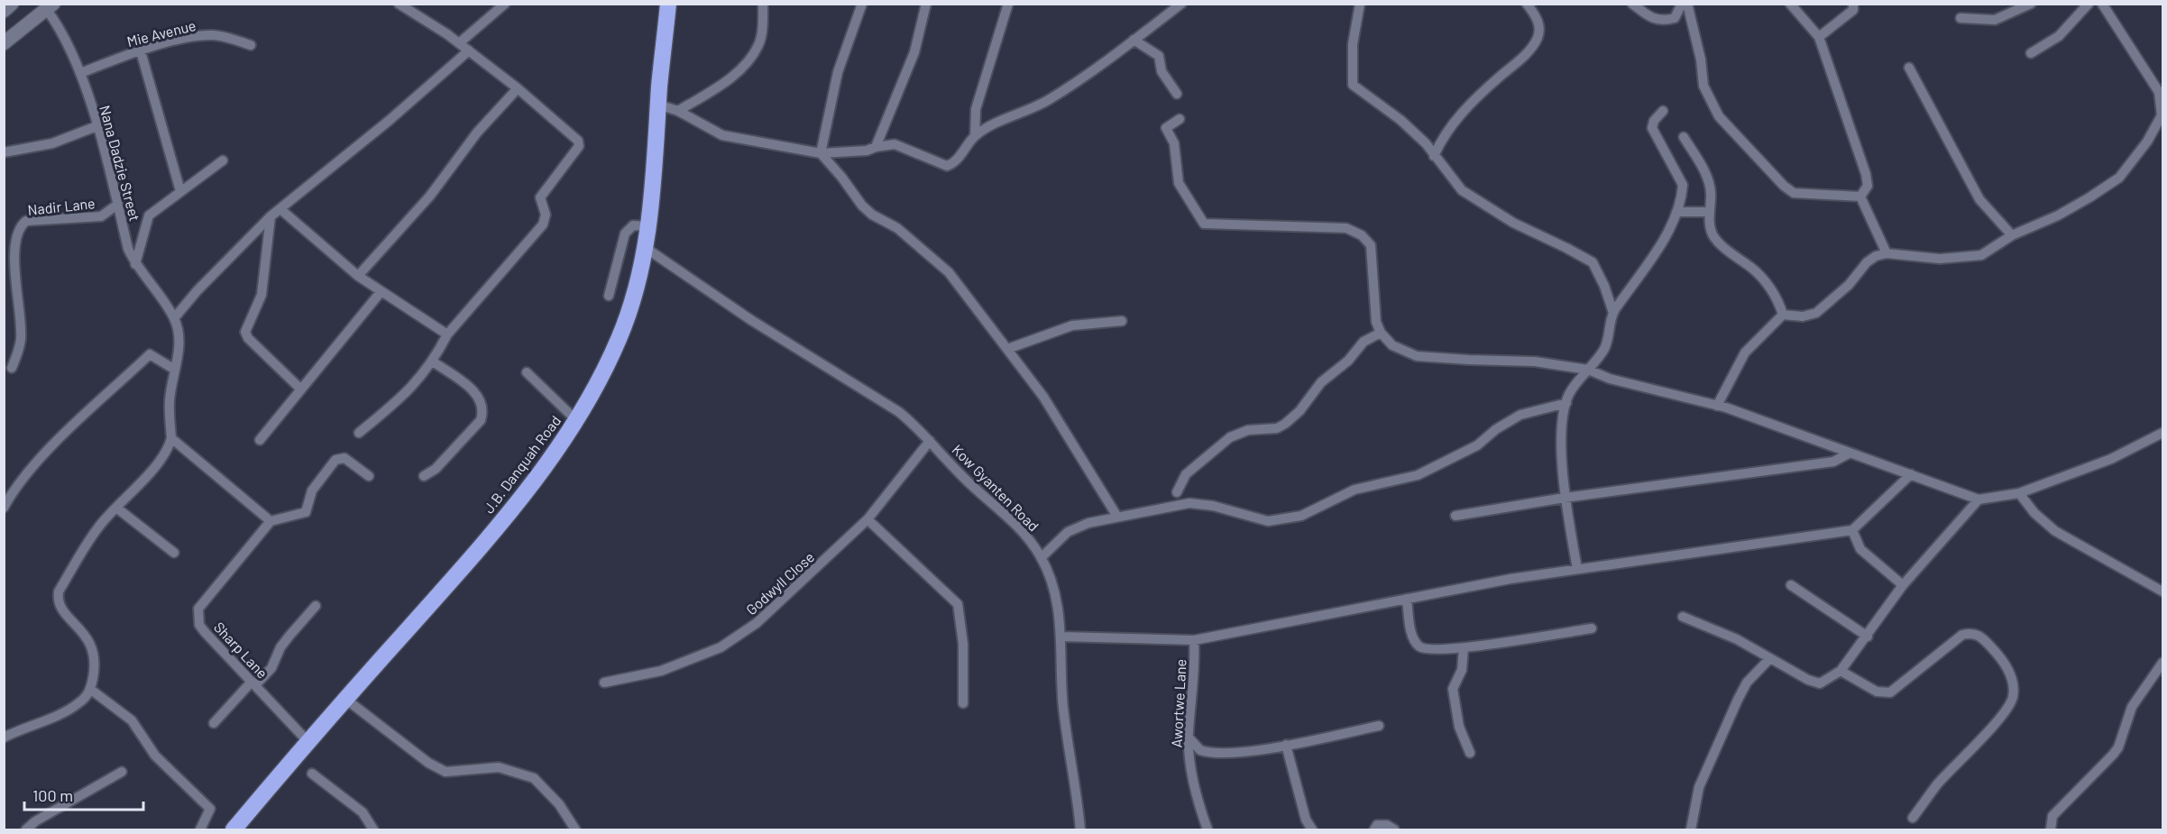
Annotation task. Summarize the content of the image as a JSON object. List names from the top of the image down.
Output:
{
  "streets": {
    "highway": ["J.B. Danquah Road"],
    "street": [
      "Mie Avenue",
      "Nana Dadzie Street",
      "Nadir Lane",
      "Kow Gyanten Road",
      "Godwyll Close",
      "Sharp Lane",
      "Awortwe Lane"
    ]
  },
  "crossings": [
    ["Mie Avenue", "Nana Dadzie Street"],
    ["Nana Dadzie Street", "Nadir Lane"],
    ["J.B. Danquah Road", "Kow Gyanten Road"],
    ["J.B. Danquah Road", "Sharp Lane"],
    ["Kow Gyanten Road", "Godwyll Close"]
  ],
  "scale_bar": "100 m"
}
